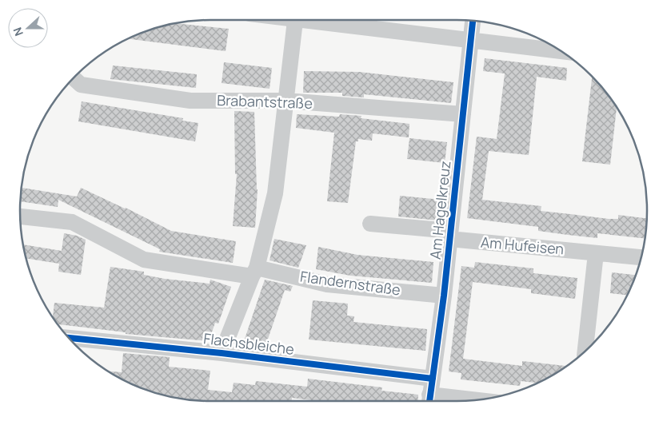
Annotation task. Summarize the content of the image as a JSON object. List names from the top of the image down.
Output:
{
  "streets": {
    "street": [
      "Brabantstraße",
      "Am Hagelkreuz",
      "Am Hufeisen",
      "Flandernstraße",
      "Flachsbleiche"
    ]
  },
  "crossings": [
    ["Brabantstraße", "Am Hagelkreuz"],
    ["Am Hagelkreuz", "Am Hufeisen"],
    ["Am Hagelkreuz", "Flandernstraße"],
    ["Am Hagelkreuz", "Flachsbleiche"]
  ],
  "north": "left"
}
